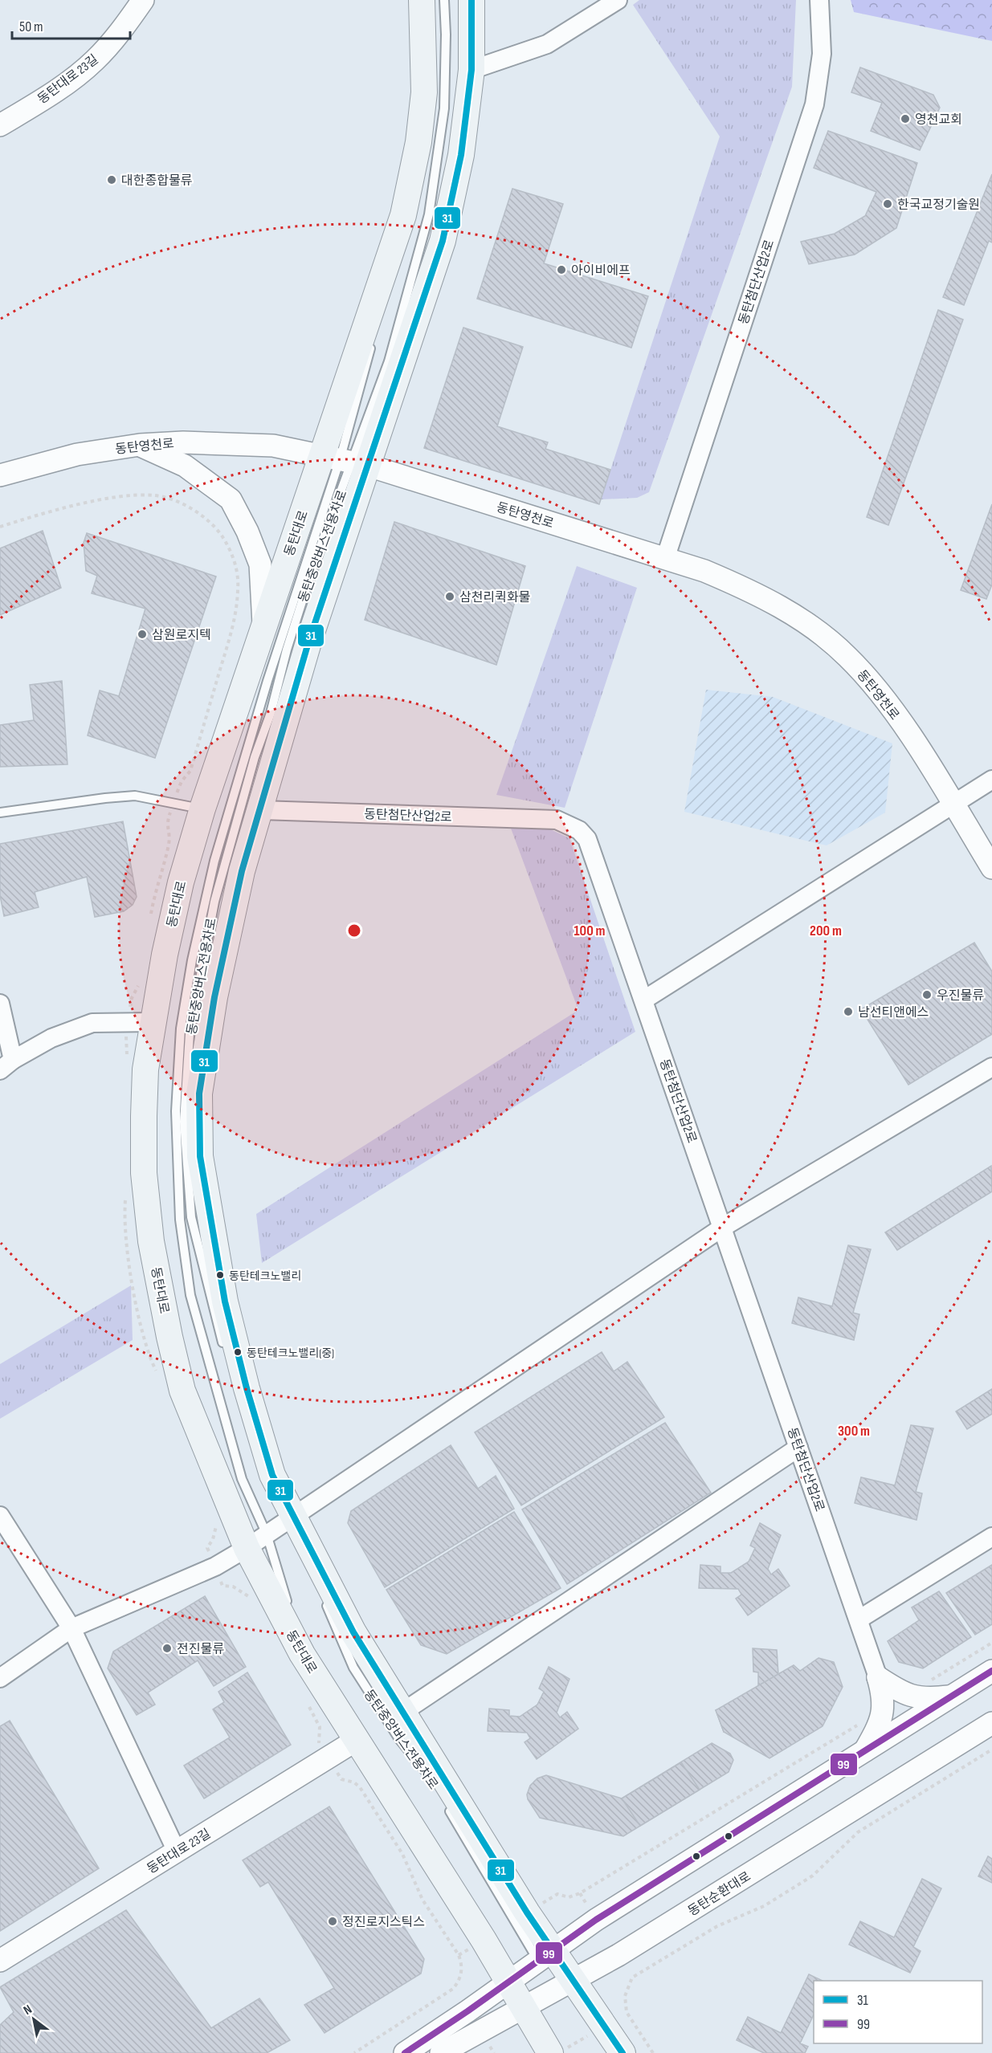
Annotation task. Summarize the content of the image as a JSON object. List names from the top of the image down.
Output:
{
  "streets": {
    "main road": ["동탄대로"],
    "street": [
      "동탄대로 23길",
      "동탄첨단산업2로",
      "동탄영천로",
      "동탄순환대로"
    ],
    "lane": ["동탄중앙버스전용차로"]
  },
  "crossings": [
    ["동탄대로 23길", "동탄대로"],
    ["동탄첨단산업2로", "동탄영천로"],
    ["동탄첨단산업2로", "동탄대로"],
    ["동탄영천로", "동탄대로"],
    ["동탄영천로", "동탄중앙버스전용차로"],
    ["동탄대로", "동탄중앙버스전용차로"],
    ["동탄대로", "동탄순환대로"]
  ],
  "places": [
    "영천교회",
    "대한종합물류",
    "한국교정기술원",
    "아이비에프",
    "삼천리퀵화물",
    "삼원로지텍",
    "우진물류",
    "남선티앤에스",
    "동탄테크노밸리",
    "동탄테크노밸리(중)",
    "전진물류",
    "정진로지스틱스"
  ],
  "lines": ["transit line 31", "transit line 99"],
  "legend": ["31", "99"],
  "scale_bar": "50 m",
  "north": "top left",
  "rings": ["100 m", "200 m", "300 m"]
}
